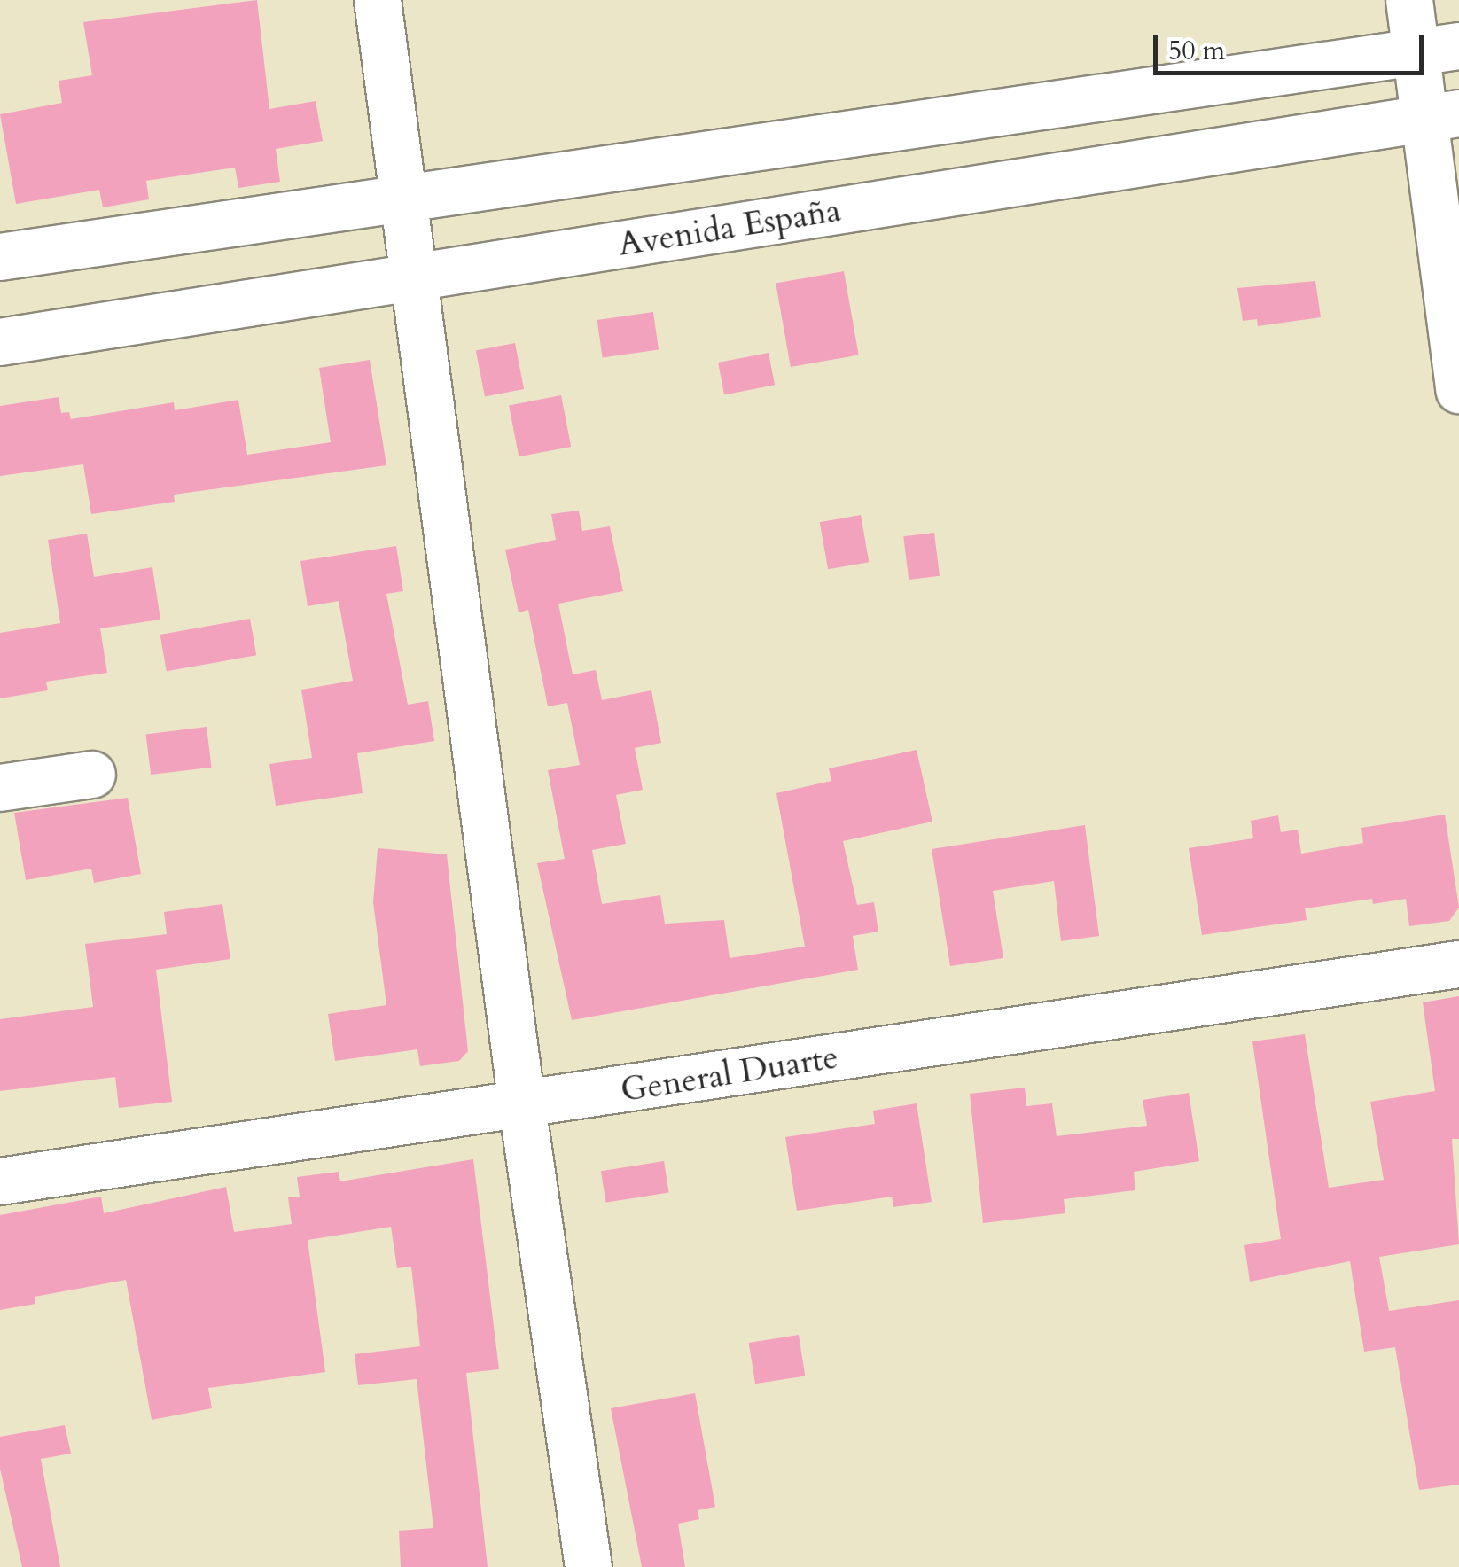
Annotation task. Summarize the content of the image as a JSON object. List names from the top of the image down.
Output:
{
  "streets": {
    "street": ["Avenida España", "General Duarte"]
  },
  "scale_bar": "50 m"
}
